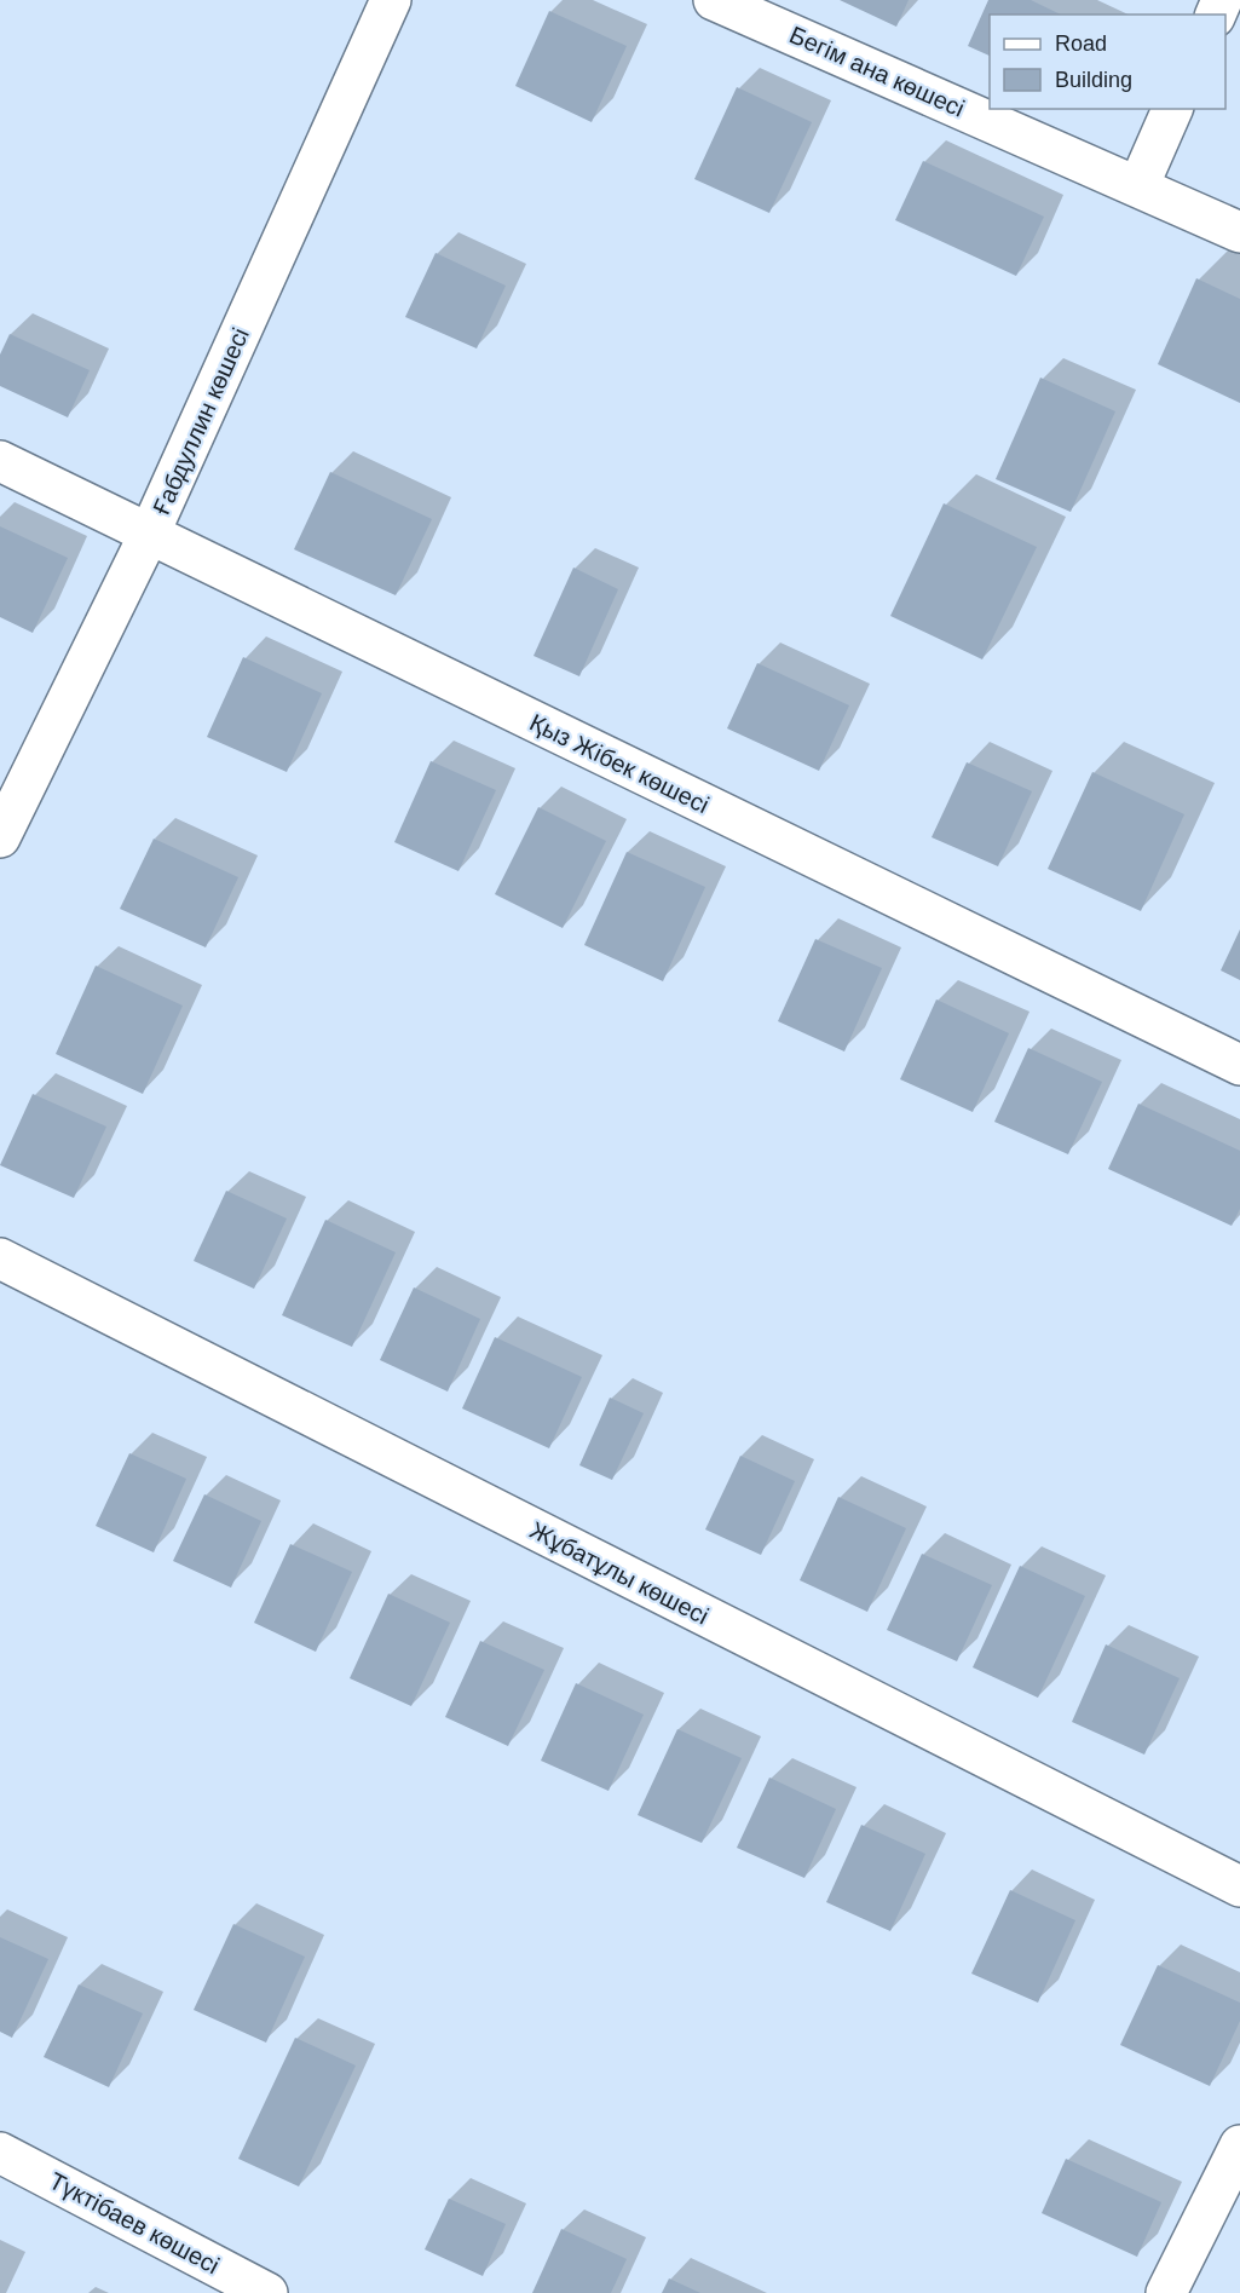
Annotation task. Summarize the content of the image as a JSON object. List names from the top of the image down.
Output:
{
  "streets": {
    "street": [
      "Бегім ана көшесі",
      "Ғабдуллин көшесі",
      "Қыз Жібек көшесі",
      "Жұбатұлы көшесі",
      "Түктібаев көшесі"
    ]
  },
  "crossings": [
    ["Ғабдуллин көшесі", "Қыз Жібек көшесі"]
  ],
  "legend": ["Road", "Building"]
}
